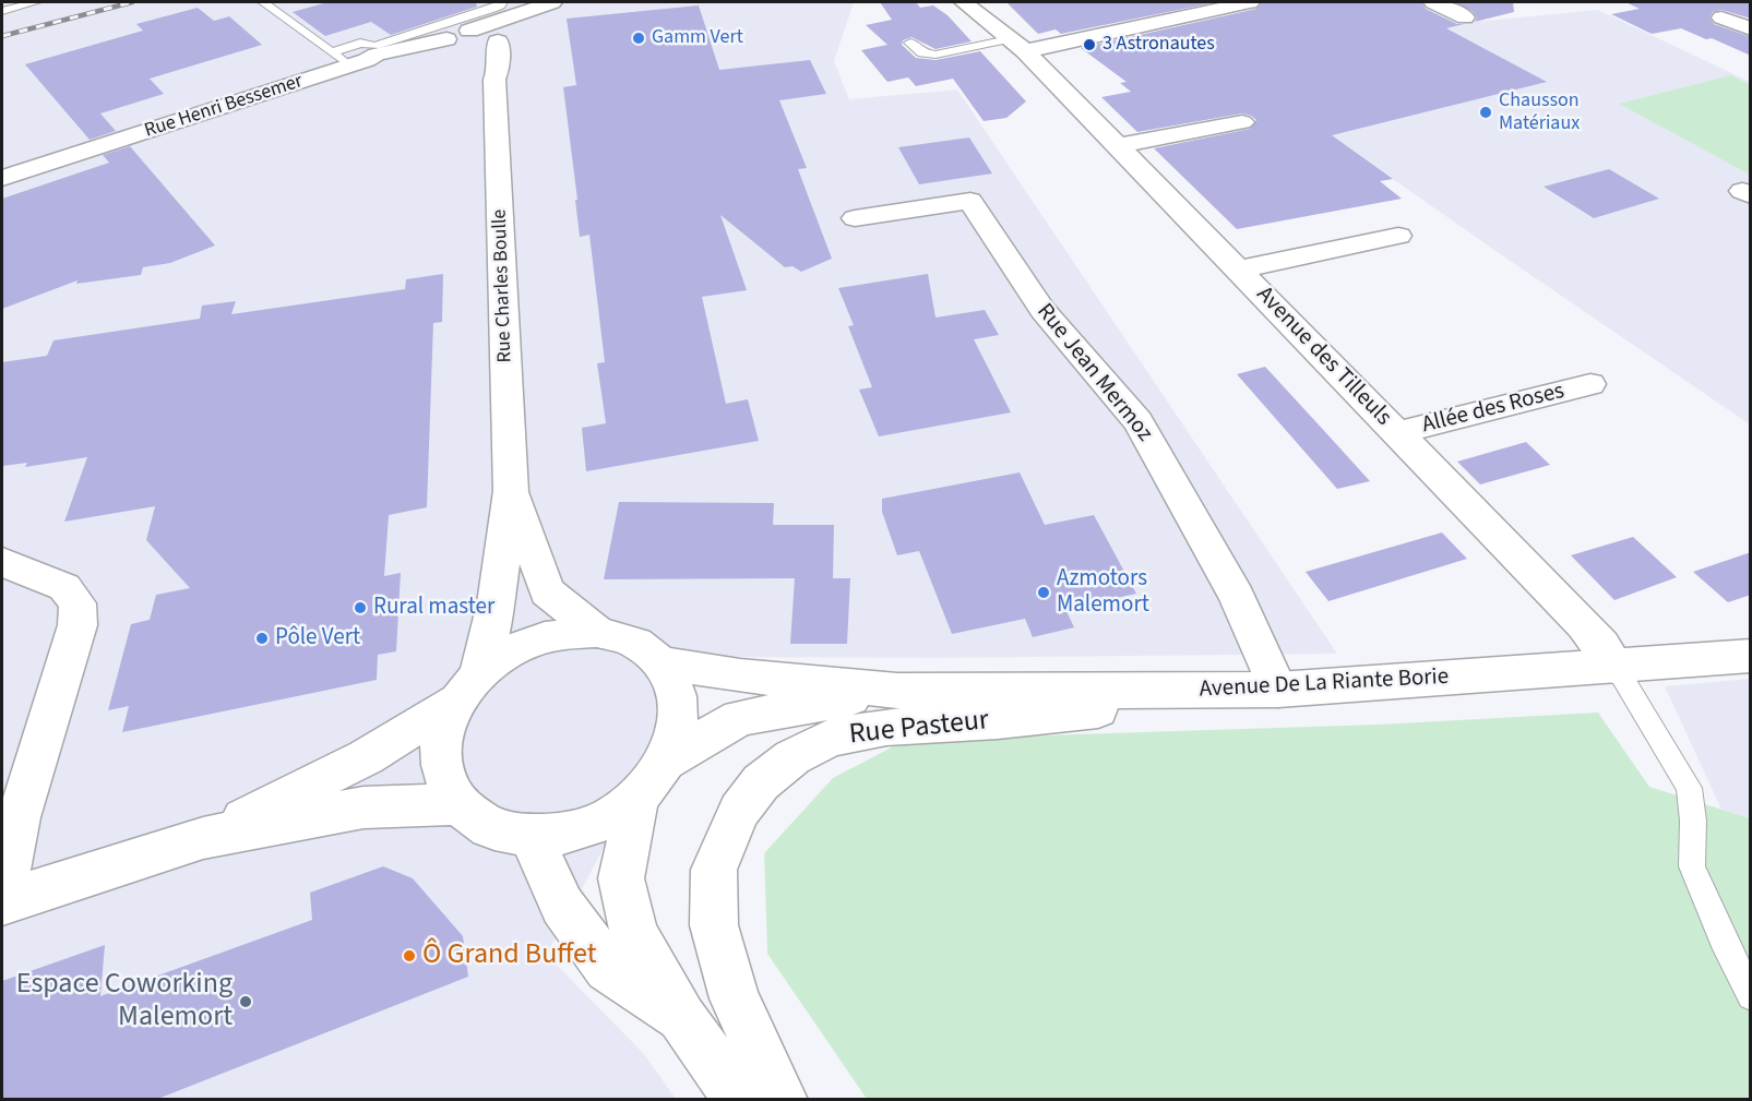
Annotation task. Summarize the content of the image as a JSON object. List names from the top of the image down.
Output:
{
  "streets": {
    "street": [
      "Rue Henri Bessemer",
      "Rue Charles Boulle",
      "Avenue des Tilleuls",
      "Rue Jean Mermoz",
      "Allée des Roses",
      "Avenue De La Riante Borie",
      "Rue Pasteur"
    ]
  },
  "crossings": [
    ["Rue Henri Bessemer", "Rue Charles Boulle"],
    ["Rue Charles Boulle", "Avenue De La Riante Borie"],
    ["Avenue des Tilleuls", "Allée des Roses"],
    ["Avenue des Tilleuls", "Avenue De La Riante Borie"],
    ["Rue Jean Mermoz", "Avenue De La Riante Borie"],
    ["Avenue De La Riante Borie", "Rue Pasteur"]
  ],
  "places": [
    "Gamm Vert",
    "3 Astronautes",
    "Chausson Matériaux",
    "Azmotors Malemort",
    "Rural master",
    "Pôle Vert",
    "Ô Grand Buffet",
    "Espace Coworking Malemort"
  ]
}
